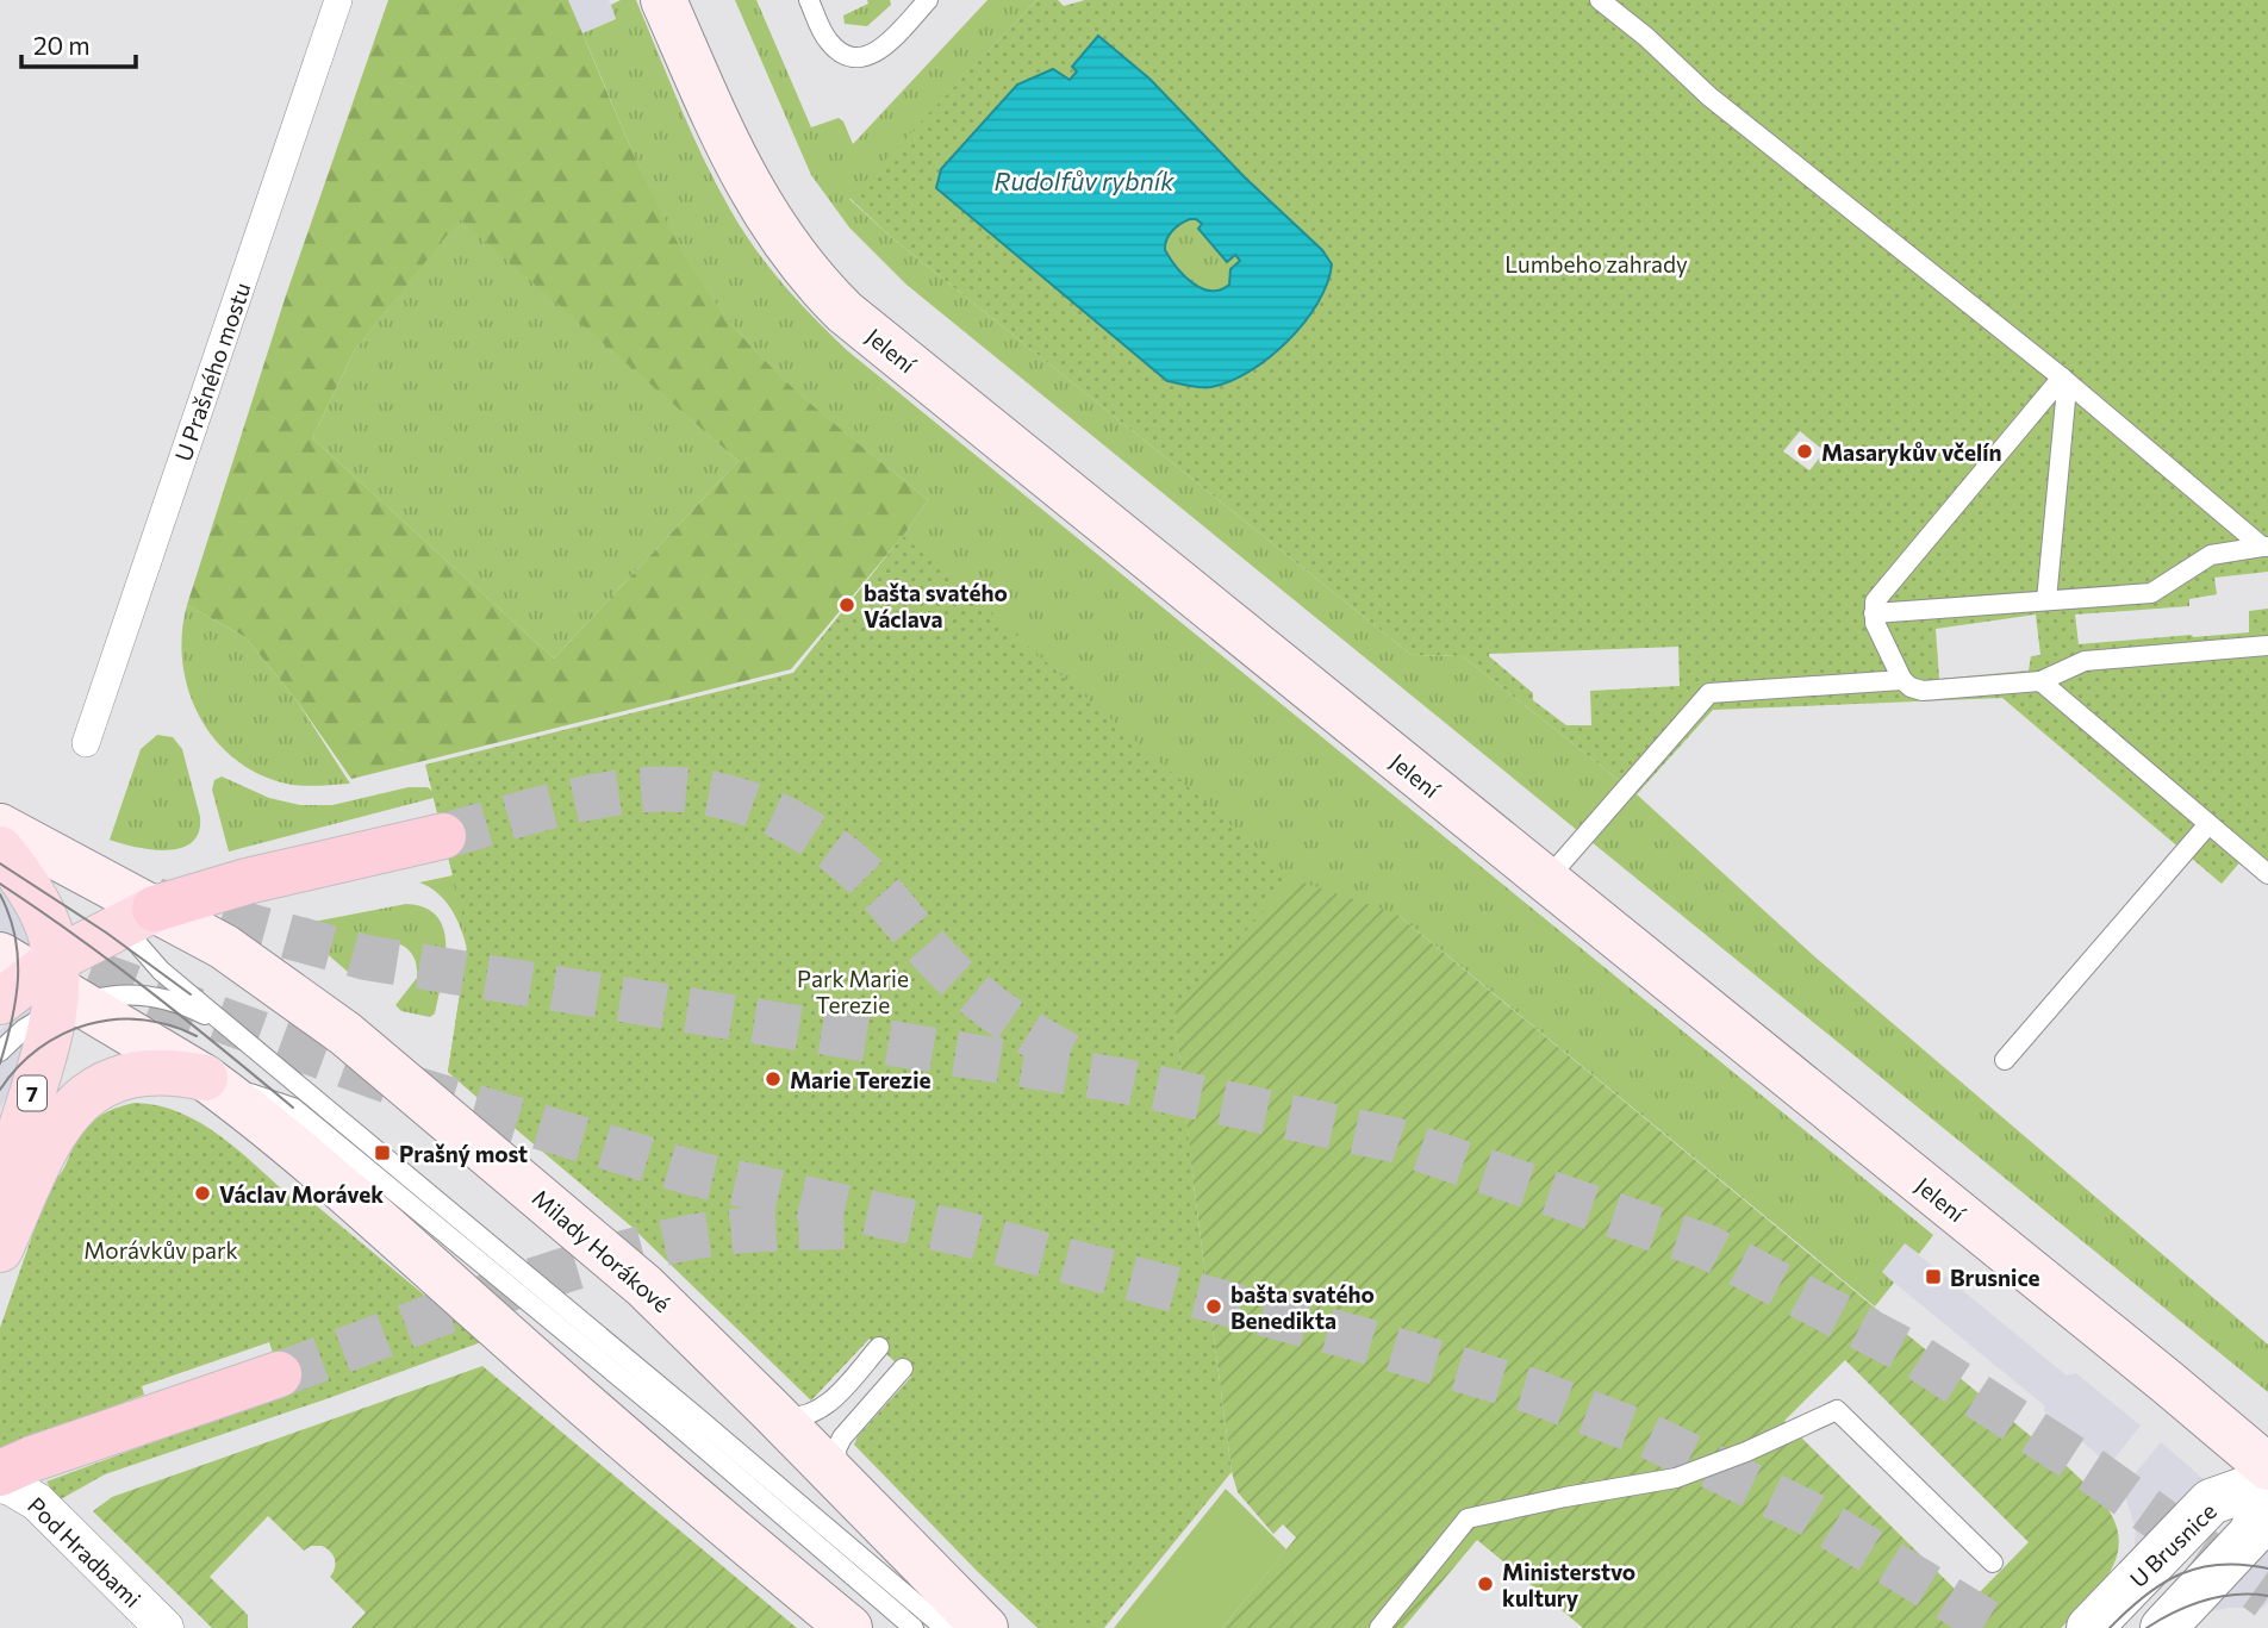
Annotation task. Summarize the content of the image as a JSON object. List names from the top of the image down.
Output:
{
  "streets": {
    "main road": ["Jelení", "7", "Milady Horákové"],
    "street": ["U Prašného mostu", "U Brusnice", "Pod Hradbami"]
  },
  "water": ["Rudolfův rybník"],
  "parks": ["Lumbeho zahrady", "Park Marie Terezie", "Morávkův park"],
  "places": {
    "other": [
      "Masarykův včelín",
      "bašta svatého Václava",
      "Marie Terezie",
      "Václav Morávek",
      "bašta svatého Benedikta",
      "Ministerstvo kultury"
    ],
    "transit": ["Prašný most", "Brusnice"]
  },
  "scale_bar": "20 m"
}
